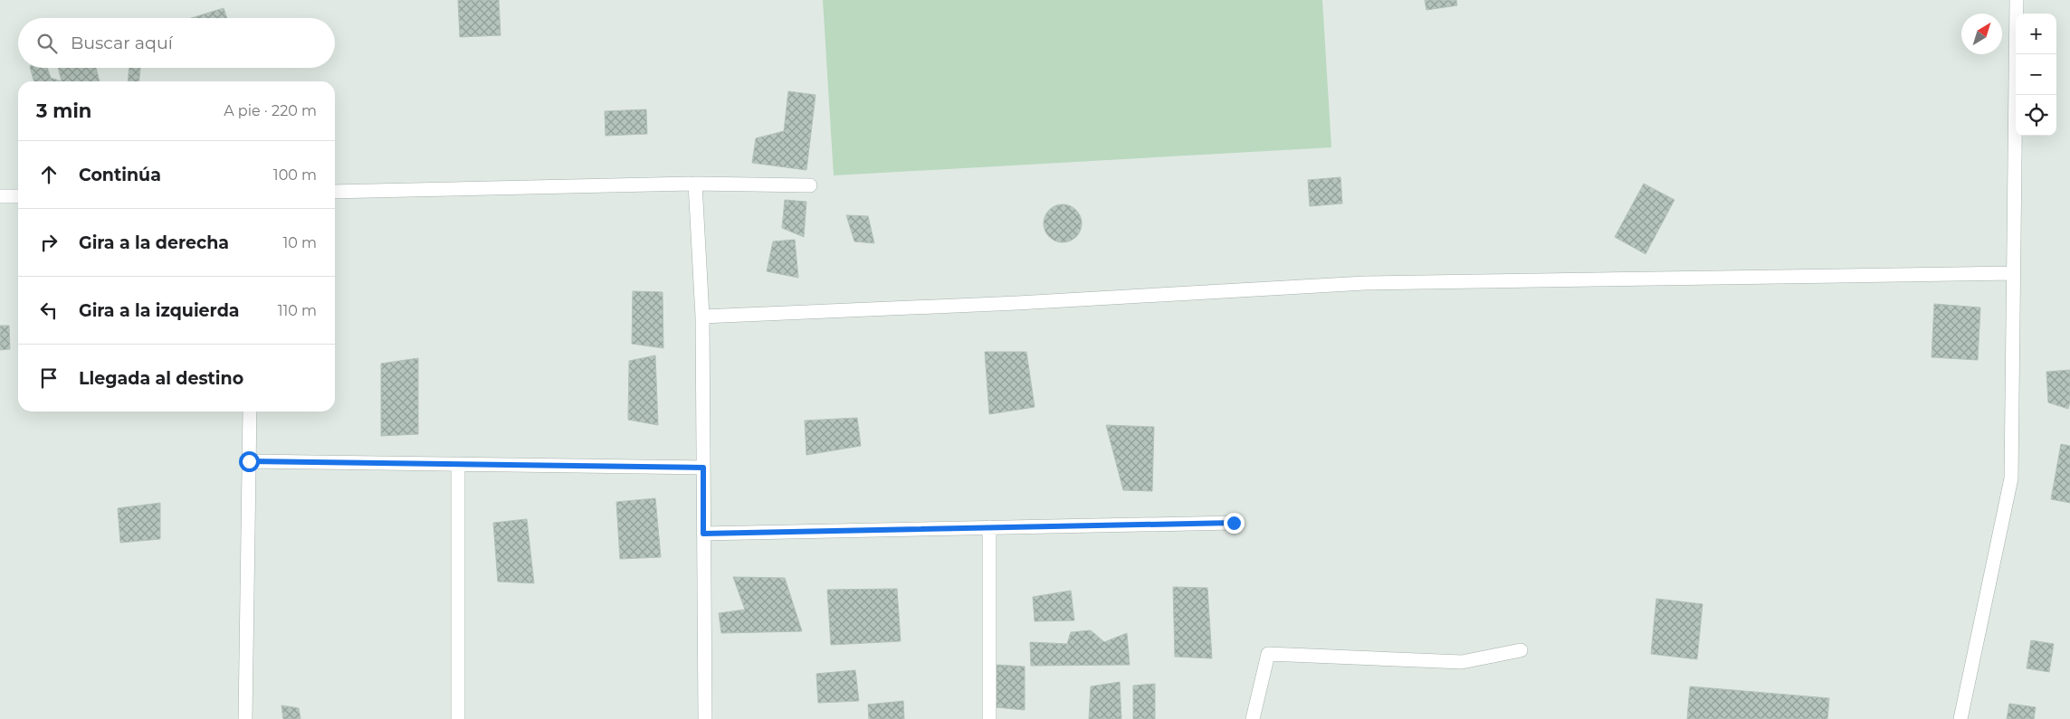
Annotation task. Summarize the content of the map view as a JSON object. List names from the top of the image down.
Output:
{
  "north": "top right",
  "page": {
    "map_buttons": ["+", "−"],
    "search": "Buscar aquí",
    "heading": ["3 min", "A pie · 220 m"],
    "list": [
      ["Continúa", "100 m"],
      ["Gira a la derecha", "10 m"],
      ["Gira a la izquierda", "110 m"],
      "Llegada al destino"
    ]
  }
}
